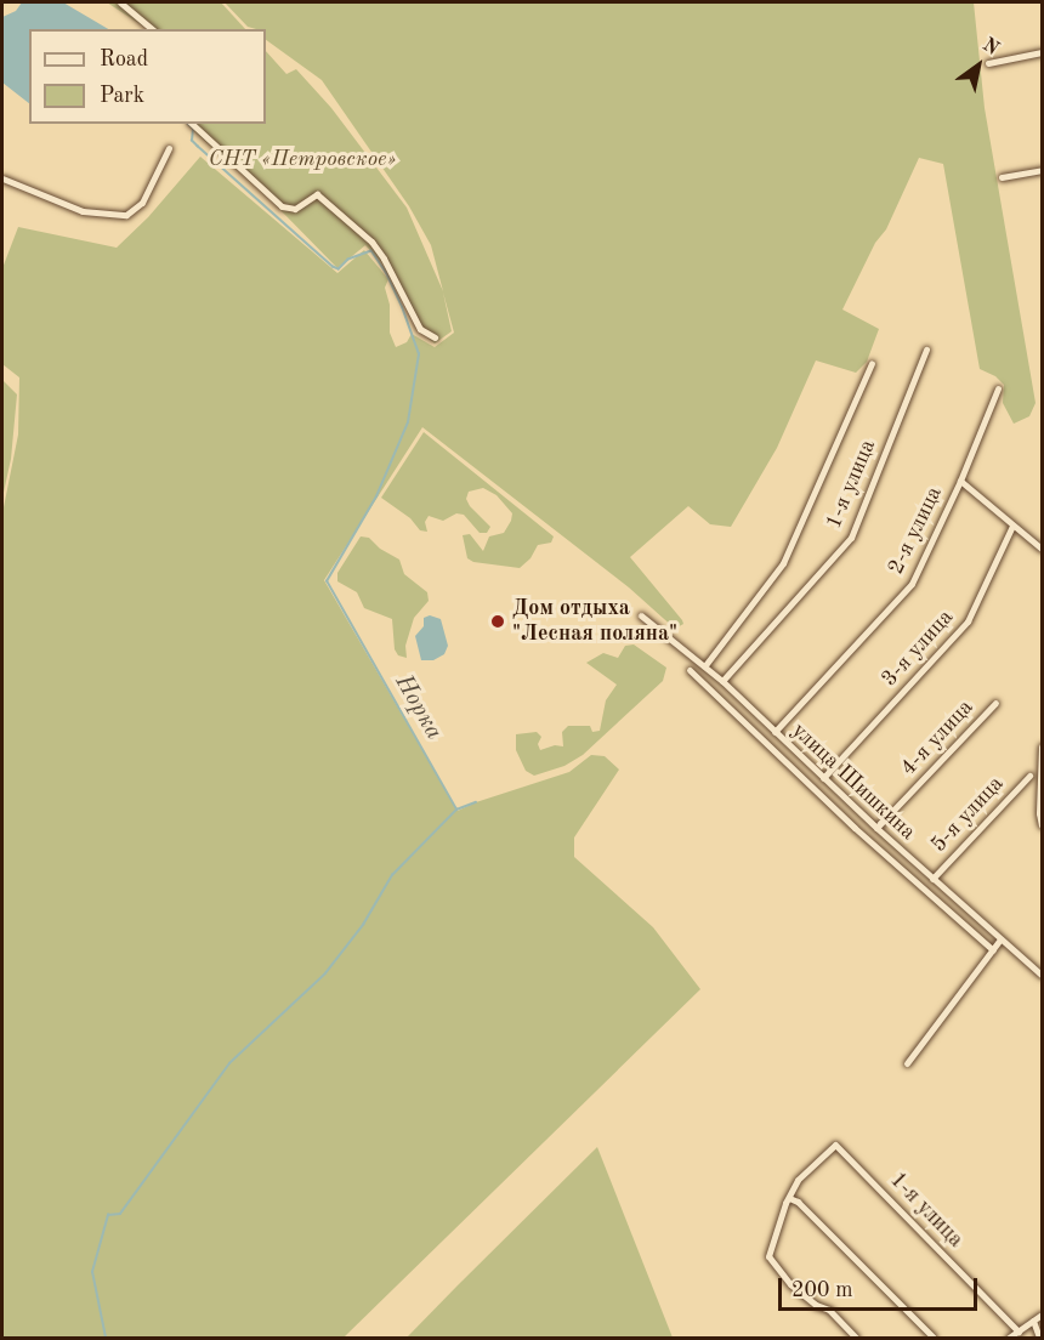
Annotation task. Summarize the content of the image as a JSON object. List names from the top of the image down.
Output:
{
  "streets": {
    "street": [
      "1-я улица",
      "2-я улица",
      "3-я улица",
      "4-я улица",
      "улица Шишкина",
      "5-я улица"
    ]
  },
  "crossings": [
    ["1-я улица", "улица Шишкина"],
    ["2-я улица", "улица Шишкина"],
    ["3-я улица", "улица Шишкина"],
    ["4-я улица", "улица Шишкина"],
    ["улица Шишкина", "5-я улица"]
  ],
  "water": ["Норка"],
  "parks": ["СНТ «Петровское»"],
  "places": ["Дом отдыха \"Лесная поляна\""],
  "legend": ["Road", "Park"],
  "scale_bar": "200 m",
  "north": "top right"
}
